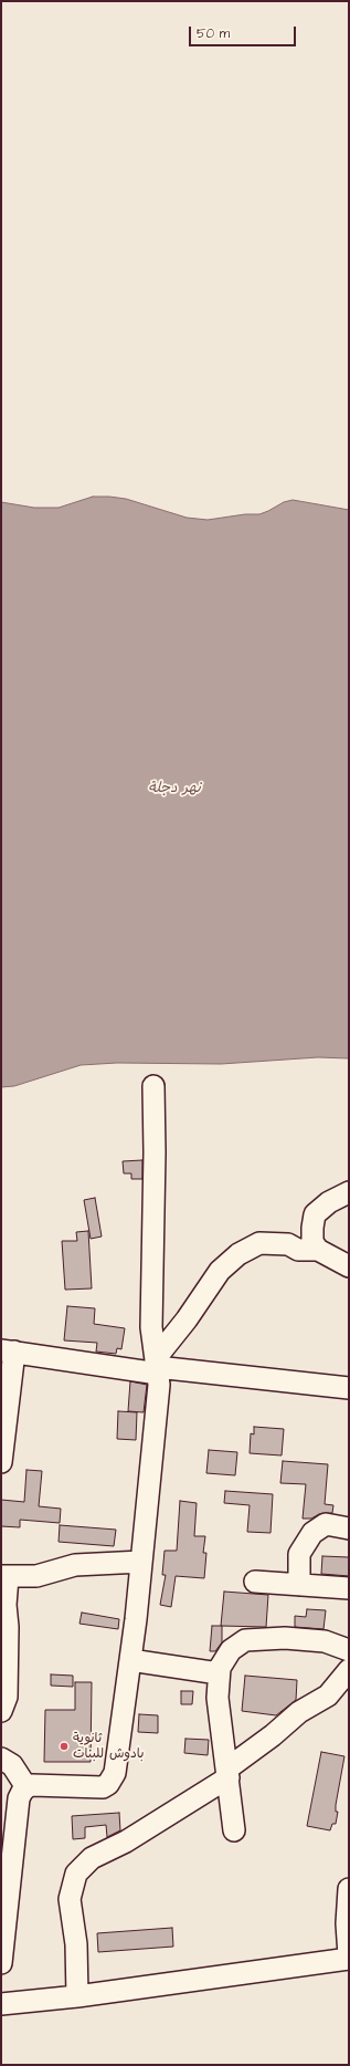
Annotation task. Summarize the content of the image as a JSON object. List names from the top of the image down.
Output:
{
  "water": ["نهر دجلة"],
  "places": ["ثانوية بادوش للبنات"],
  "scale_bar": "50 m"
}
